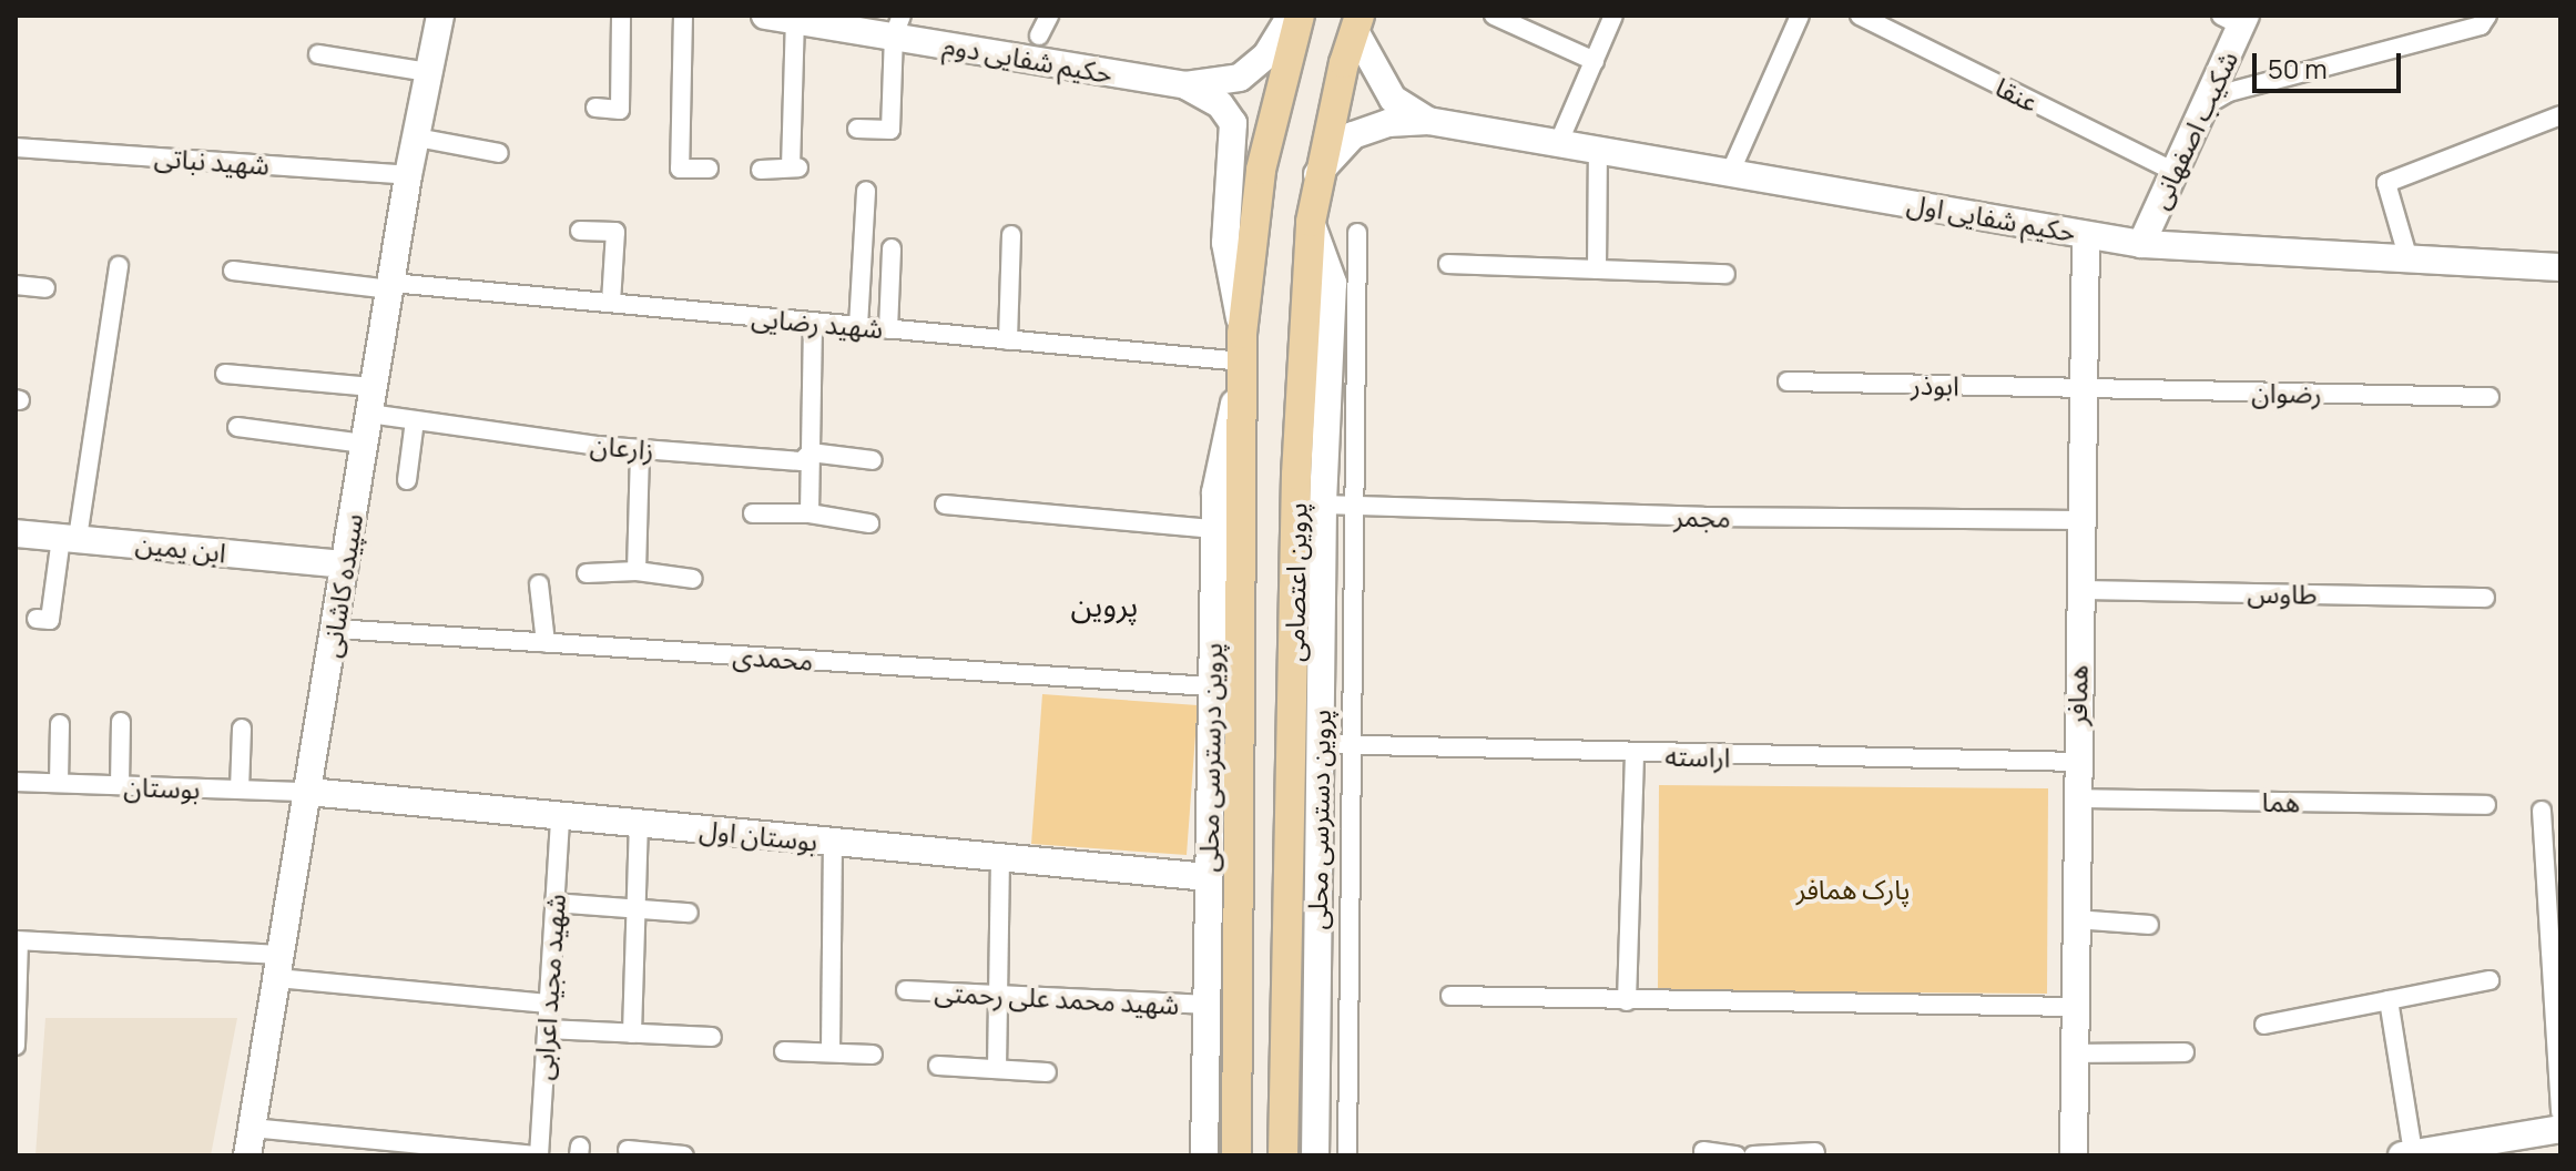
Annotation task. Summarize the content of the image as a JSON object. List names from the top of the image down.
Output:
{
  "streets": {
    "main road": ["پروین اعتصامی"],
    "street": [
      "حکیم شفایی دوم",
      "عنقا",
      "شکیب اصفهانی",
      "شهید نباتی",
      "حکیم شفایی اول",
      "شهید رضایی",
      "ابوذر",
      "رضوان",
      "زارعان",
      "مجمر",
      "ابن یمین",
      "سپیده کاشانی",
      "طاوس",
      "محمدی",
      "همافر",
      "اراسته",
      "پروین درسترسی محلی",
      "بوستان",
      "هما",
      "پروین دسترسی محلی",
      "بوستان اول",
      "شهید مجید اعرابی",
      "شهید محمد علی رحمتی"
    ]
  },
  "crossings": [
    ["عنقا", "شکیب اصفهانی"],
    ["شکیب اصفهانی", "حکیم شفایی اول"],
    ["شهید نباتی", "سپیده کاشانی"],
    ["حکیم شفایی اول", "همافر"],
    ["شهید رضایی", "پروین اعتصامی"],
    ["شهید رضایی", "سپیده کاشانی"],
    ["شهید رضایی", "پروین درسترسی محلی"],
    ["ابوذر", "رضوان"],
    ["ابوذر", "همافر"],
    ["رضوان", "همافر"],
    ["زارعان", "سپیده کاشانی"],
    ["مجمر", "همافر"],
    ["مجمر", "پروین دسترسی محلی"],
    ["ابن یمین", "سپیده کاشانی"],
    ["پروین اعتصامی", "پروین درسترسی محلی"],
    ["پروین اعتصامی", "پروین دسترسی محلی"],
    ["سپیده کاشانی", "محمدی"],
    ["سپیده کاشانی", "بوستان"],
    ["سپیده کاشانی", "بوستان اول"],
    ["طاوس", "همافر"],
    ["محمدی", "پروین درسترسی محلی"],
    ["همافر", "اراسته"],
    ["همافر", "هما"],
    ["اراسته", "پروین دسترسی محلی"],
    ["پروین درسترسی محلی", "بوستان اول"],
    ["پروین درسترسی محلی", "شهید محمد علی رحمتی"],
    ["بوستان", "بوستان اول"],
    ["بوستان اول", "شهید مجید اعرابی"]
  ],
  "districts": ["پروین"],
  "parks": ["پارک همافر"],
  "scale_bar": "50 m"
}
